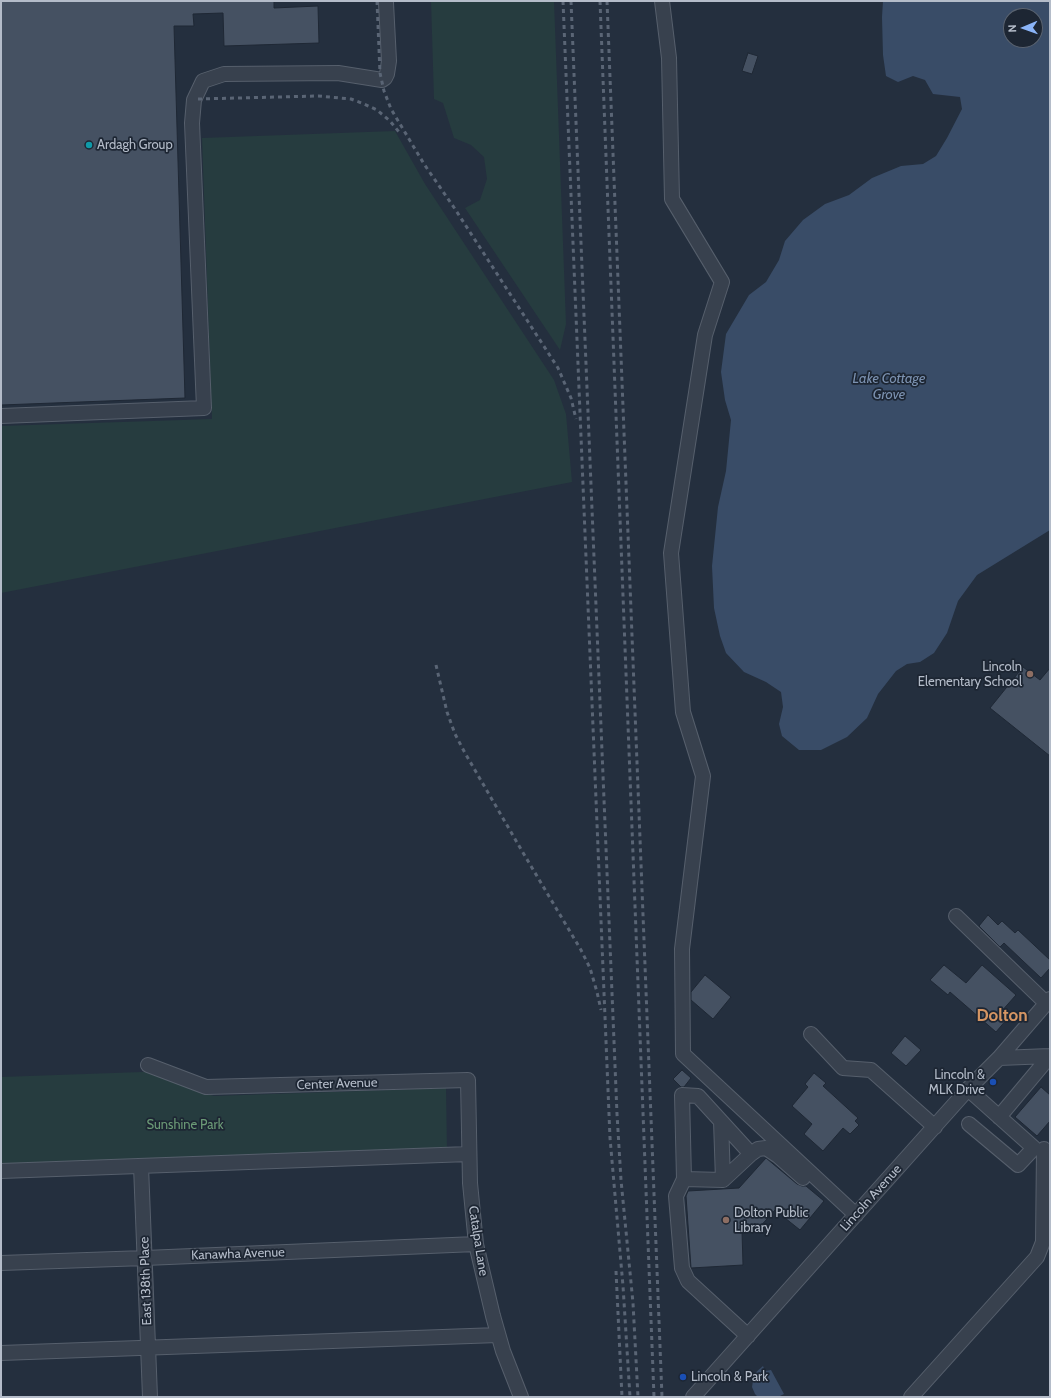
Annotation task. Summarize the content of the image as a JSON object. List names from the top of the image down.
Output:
{
  "streets": {
    "street": [
      "Center Avenue",
      "Lincoln Avenue",
      "Catalpa Lane",
      "Kanawha Avenue",
      "East 138th Place"
    ]
  },
  "crossings": [
    ["Center Avenue", "Catalpa Lane"],
    ["Catalpa Lane", "Kanawha Avenue"],
    ["Kanawha Avenue", "East 138th Place"]
  ],
  "districts": ["Dolton"],
  "water": ["Lake Cottage Grove"],
  "parks": ["Sunshine Park"],
  "places": [
    "Ardagh Group",
    "Lincoln Elementary School",
    "Lincoln & MLK Drive",
    "Dolton Public Library",
    "Lincoln & Park"
  ],
  "north": "left"
}
